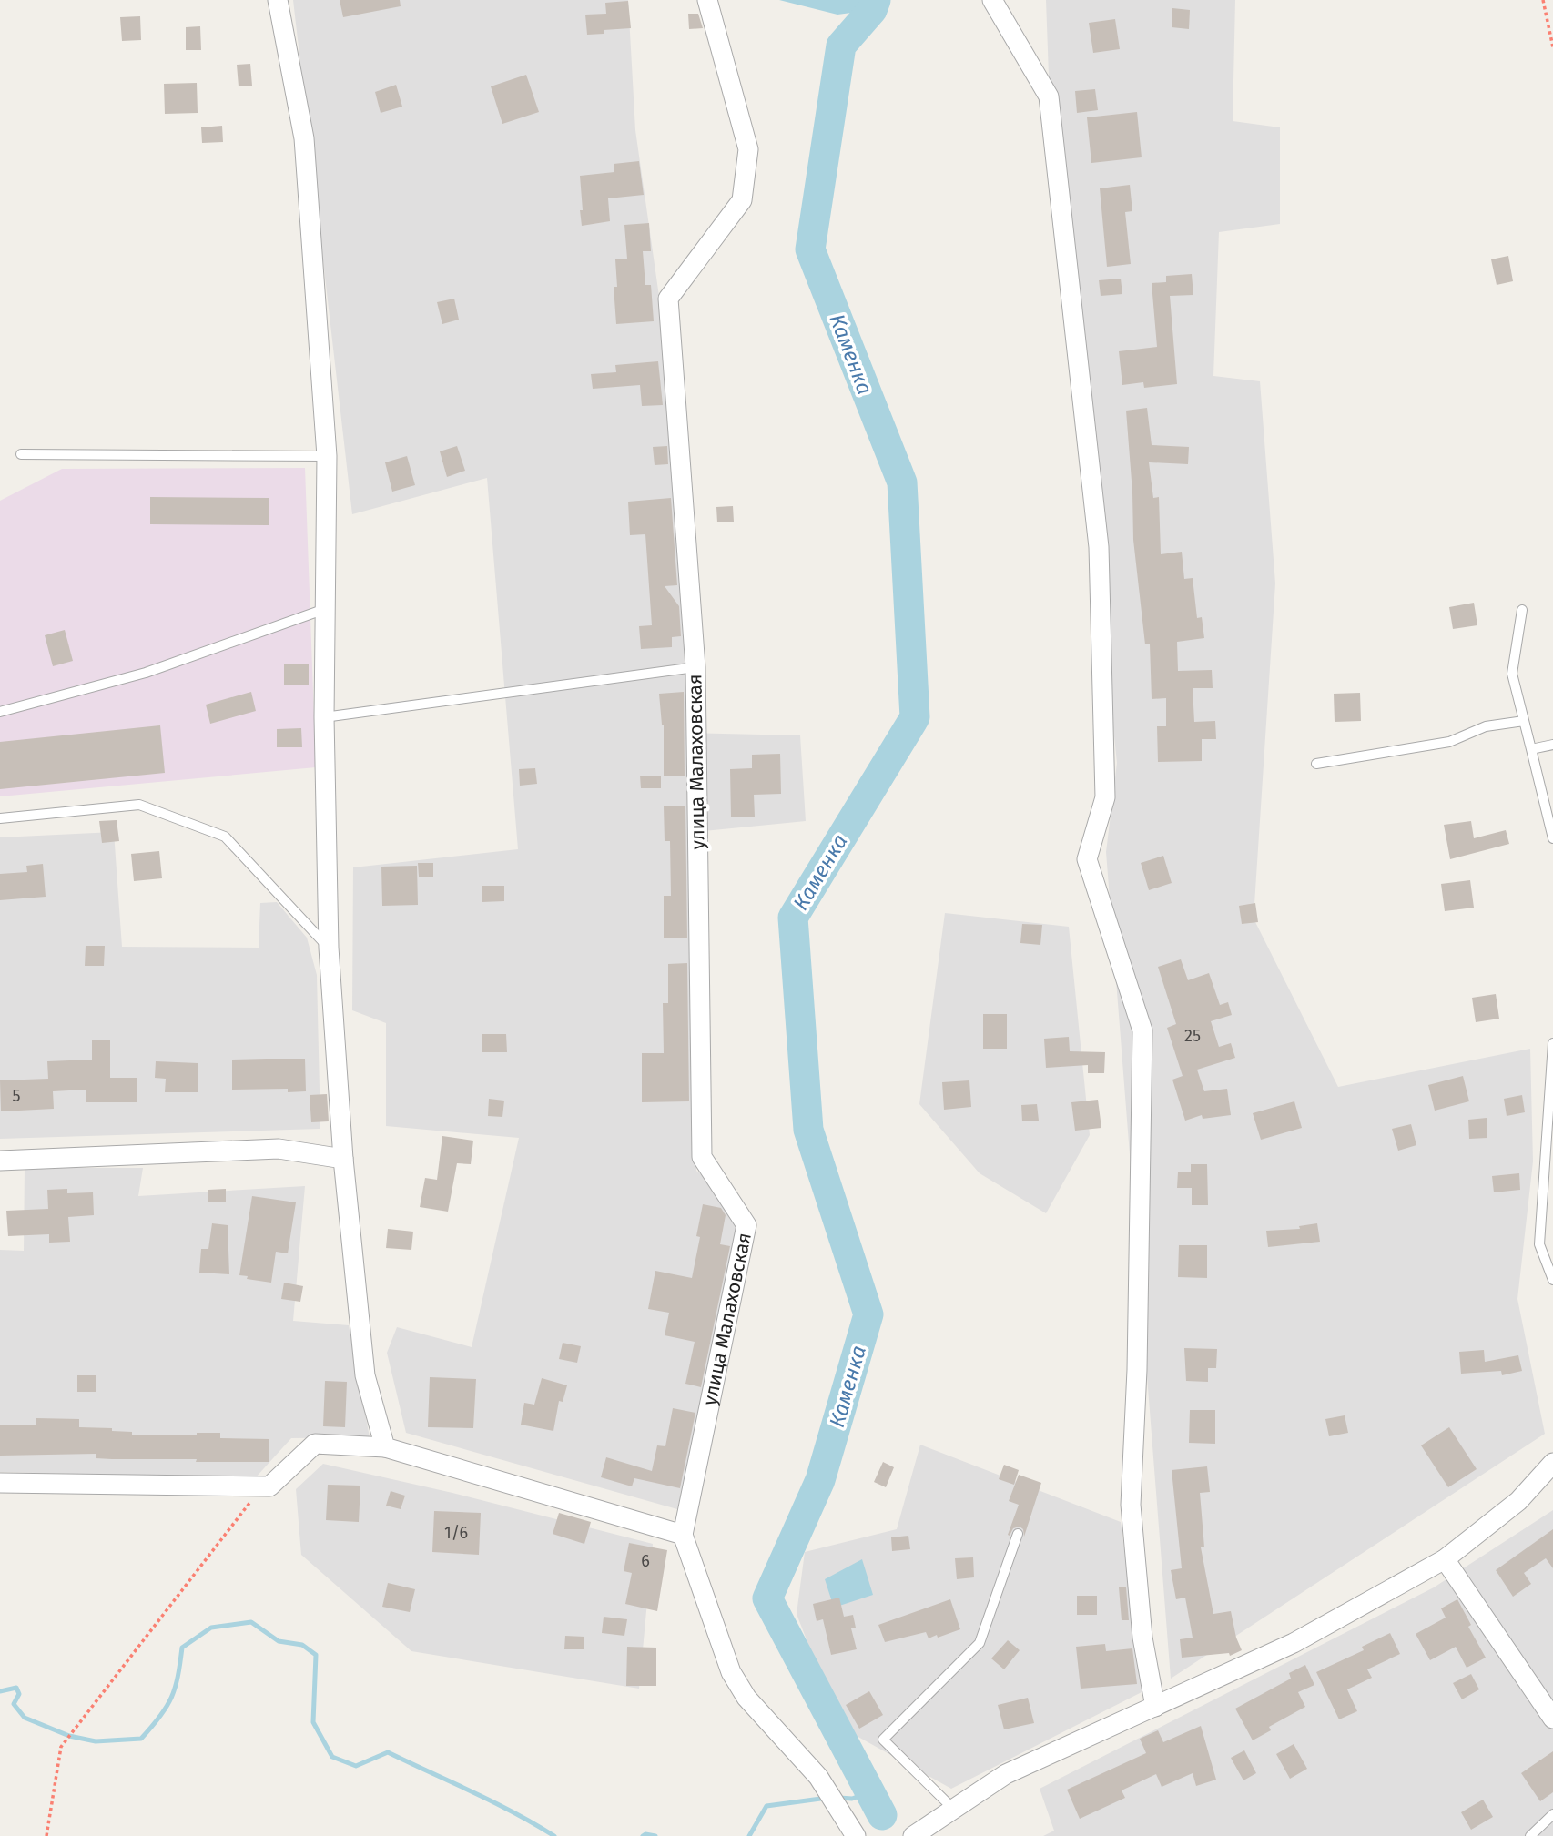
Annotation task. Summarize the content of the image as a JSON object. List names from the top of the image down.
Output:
{
  "streets": {
    "street": ["улица Малаховская"]
  },
  "water": ["Каменка"],
  "house_numbers": [
    "25",
    "5",
    "1/6",
    "6"
  ]
}
